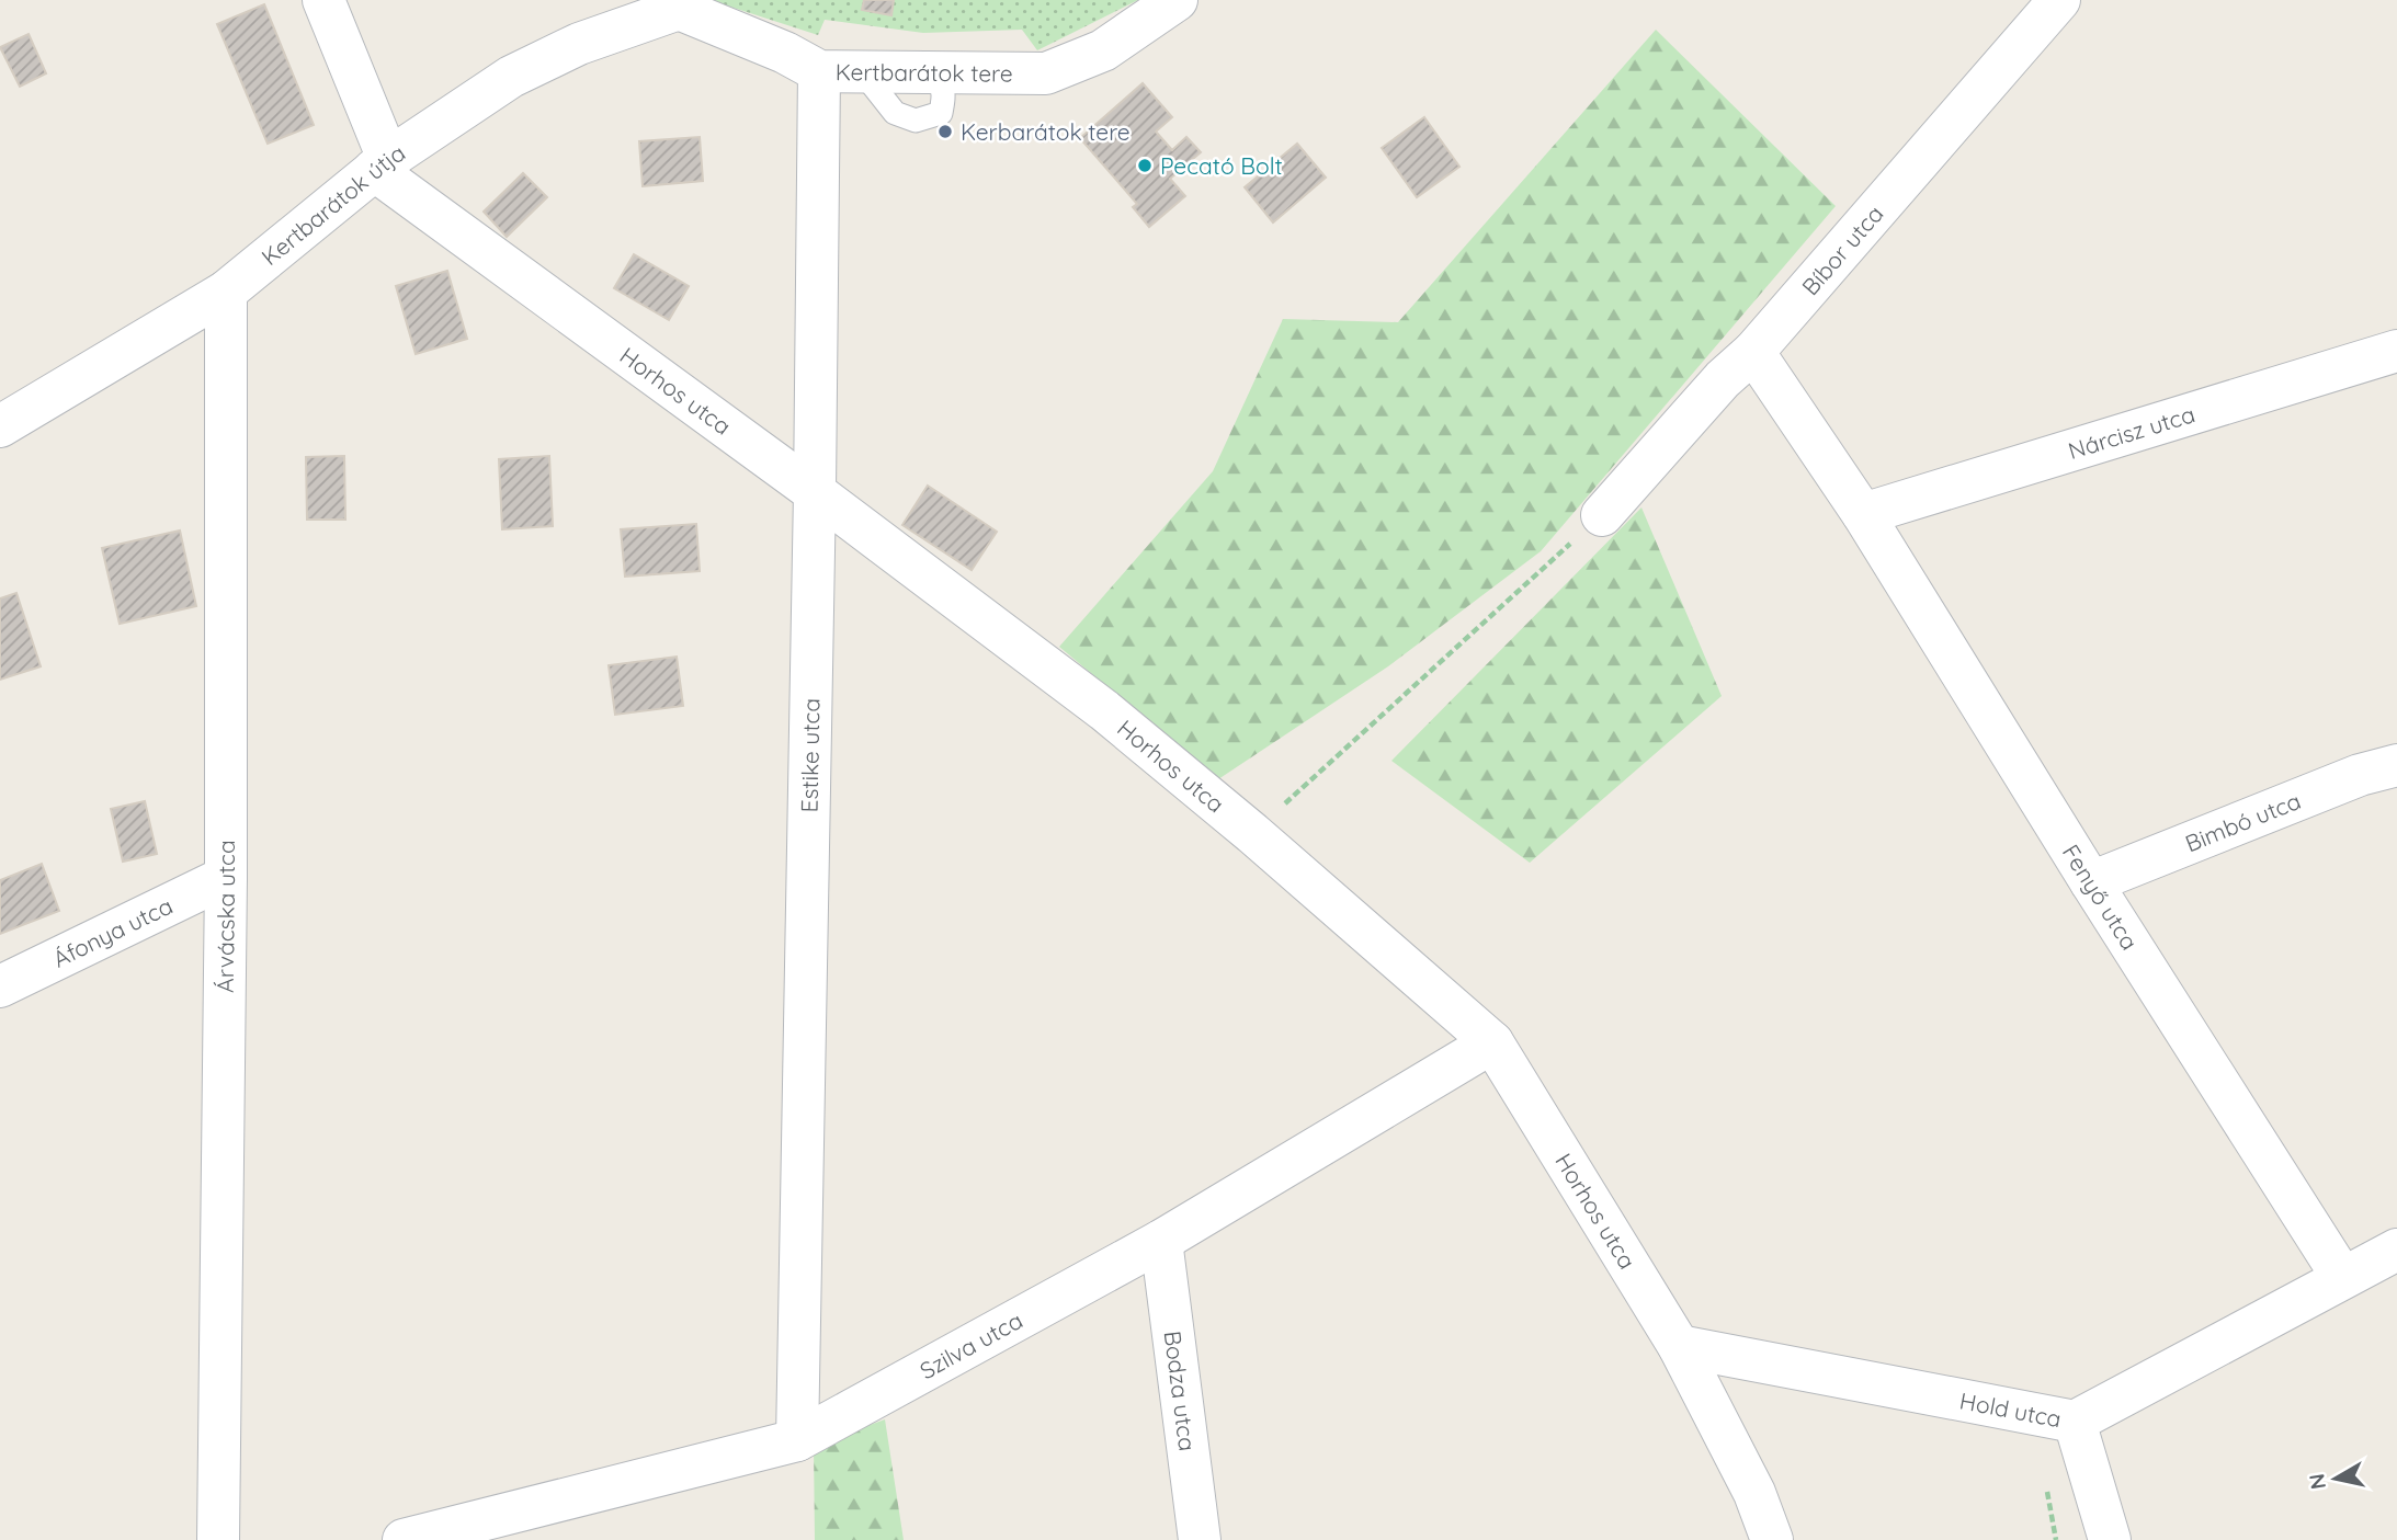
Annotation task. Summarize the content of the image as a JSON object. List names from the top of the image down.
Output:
{
  "streets": {
    "street": [
      "Kertbarátok tere",
      "Kertbarátok útja",
      "Bíbor utca",
      "Horhos utca",
      "Nárcisz utca",
      "Estike utca",
      "Bimbó utca",
      "Fenyő utca",
      "Árvácska utca",
      "Áfonya utca",
      "Szilva utca",
      "Bodza utca",
      "Hold utca"
    ]
  },
  "crossings": [
    ["Kertbarátok tere", "Kertbarátok útja"],
    ["Kertbarátok tere", "Estike utca"],
    ["Kertbarátok útja", "Horhos utca"],
    ["Kertbarátok útja", "Árvácska utca"],
    ["Horhos utca", "Estike utca"],
    ["Horhos utca", "Szilva utca"],
    ["Horhos utca", "Hold utca"],
    ["Nárcisz utca", "Fenyő utca"],
    ["Estike utca", "Szilva utca"],
    ["Bimbó utca", "Fenyő utca"],
    ["Fenyő utca", "Hold utca"],
    ["Árvácska utca", "Áfonya utca"],
    ["Szilva utca", "Bodza utca"]
  ],
  "places": ["Kerbarátok tere", "Pecató Bolt"],
  "north": "left"
}
